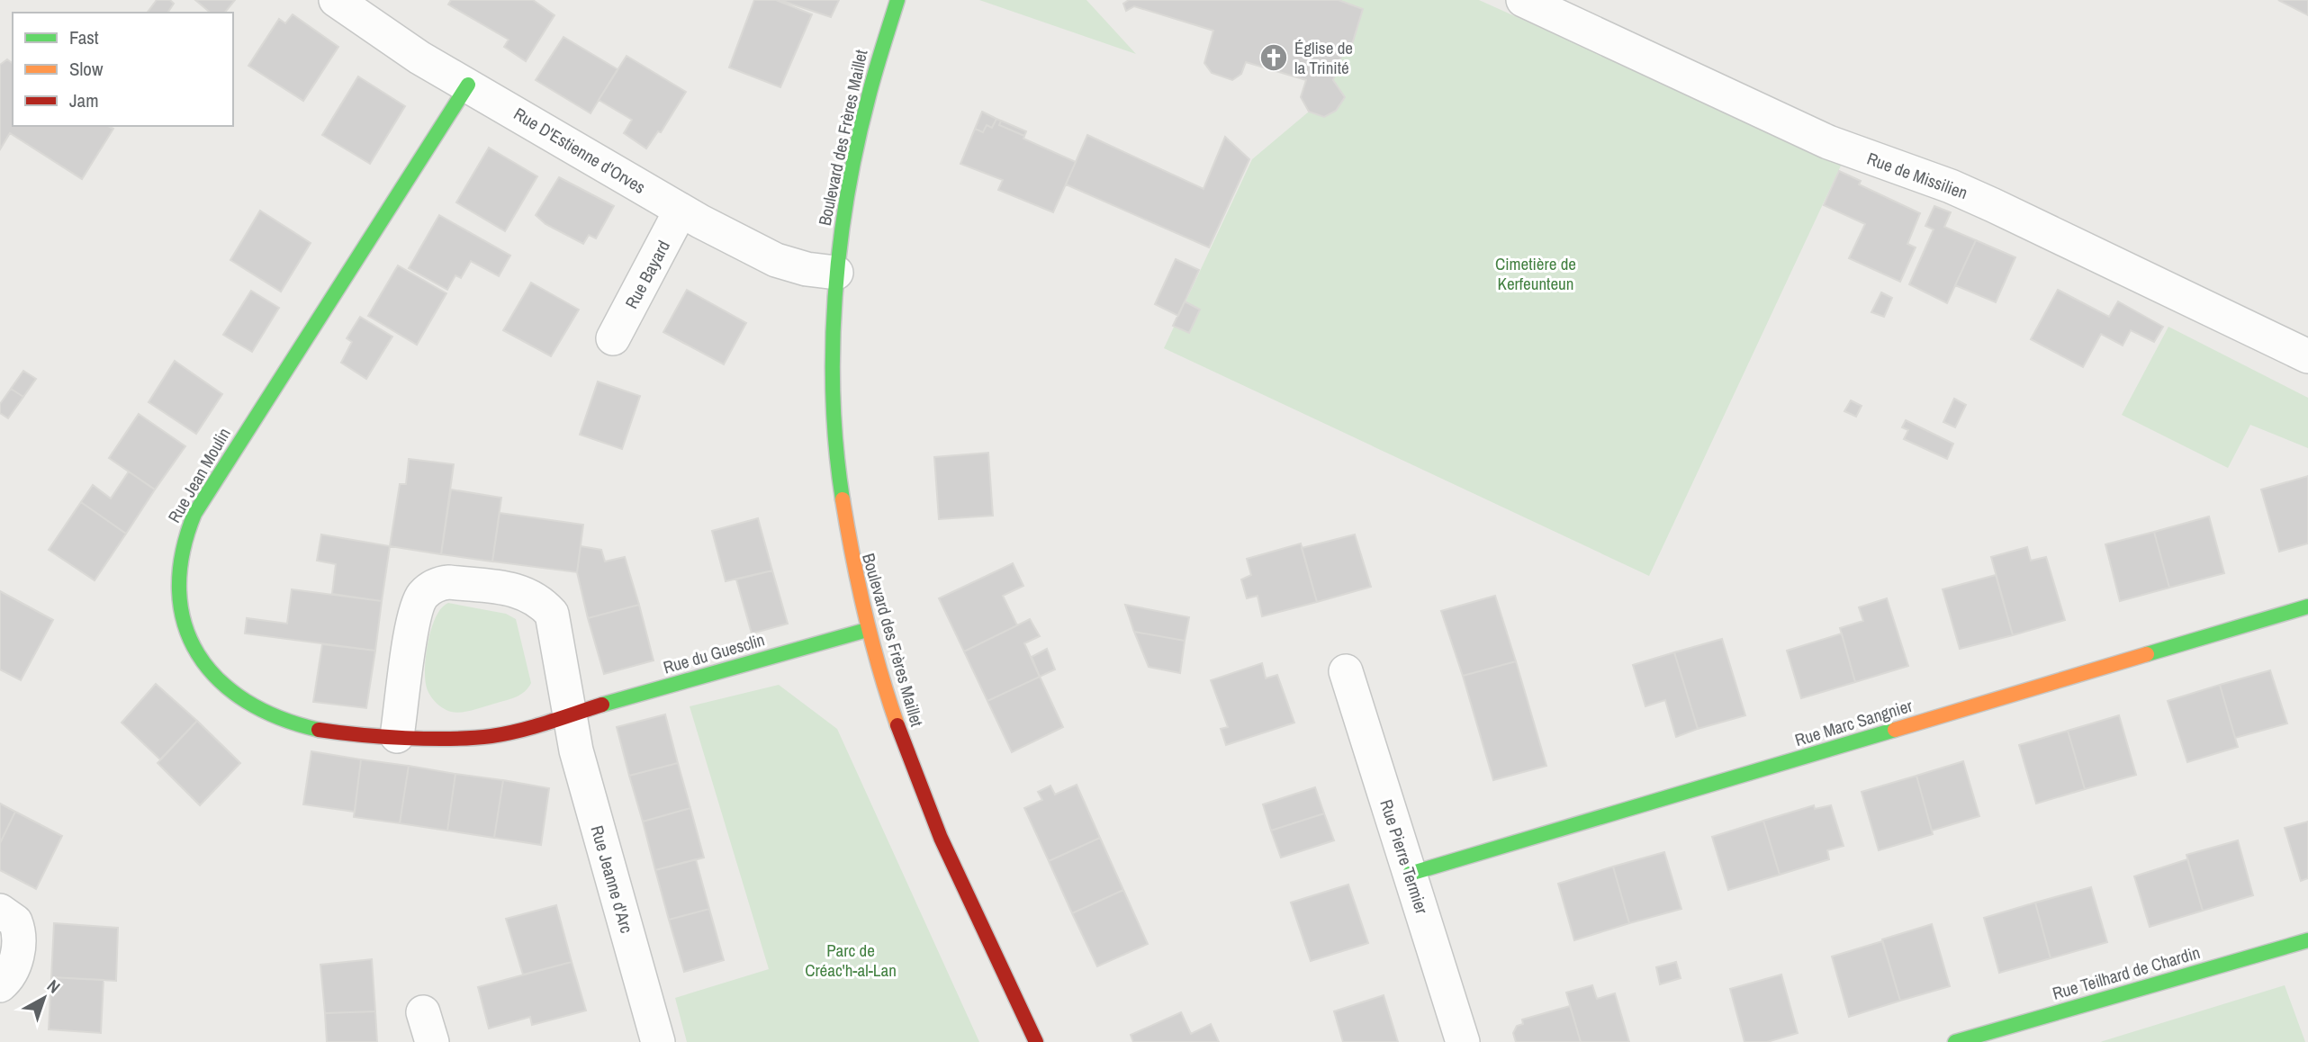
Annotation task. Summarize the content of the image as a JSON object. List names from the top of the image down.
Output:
{
  "streets": {
    "street": [
      "Boulevard des Frères Maillet",
      "Rue D'Estienne d'Orves",
      "Rue de Missilien",
      "Rue Bayard",
      "Rue Jean Moulin",
      "Rue du Guesclin",
      "Rue Marc Sangnier",
      "Rue Pierre Termier",
      "Rue Jeanne d'Arc",
      "Rue Teilhard de Chardin"
    ]
  },
  "crossings": [
    ["Boulevard des Frères Maillet", "Rue D'Estienne d'Orves"],
    ["Boulevard des Frères Maillet", "Rue du Guesclin"],
    ["Rue D'Estienne d'Orves", "Rue Bayard"],
    ["Rue D'Estienne d'Orves", "Rue Jean Moulin"],
    ["Rue Jean Moulin", "Rue du Guesclin"],
    ["Rue Jean Moulin", "Rue Jeanne d'Arc"],
    ["Rue du Guesclin", "Rue Jeanne d'Arc"],
    ["Rue Marc Sangnier", "Rue Pierre Termier"]
  ],
  "parks": ["Cimetière de Kerfeunteun", "Parc de Créac'h-al-Lan"],
  "places": {
    "church": ["Église de la Trinité"]
  },
  "legend": ["Fast", "Slow", "Jam"],
  "north": "top right"
}
